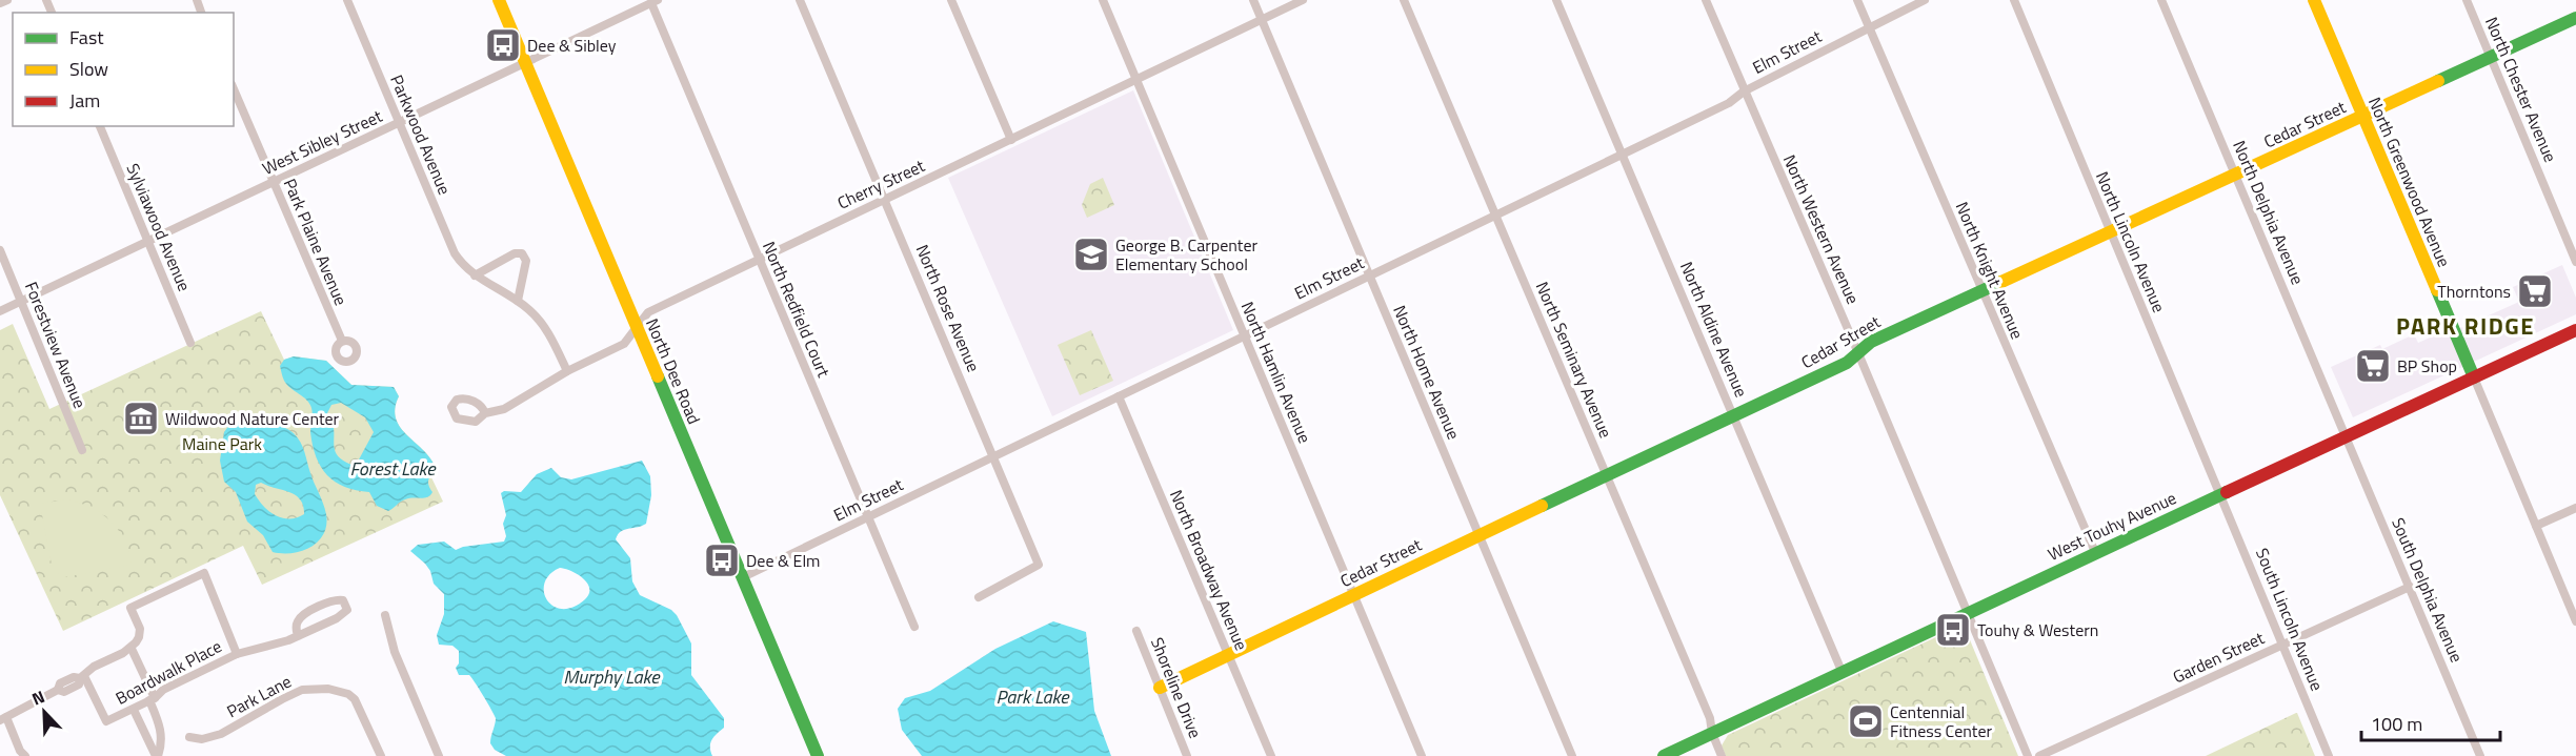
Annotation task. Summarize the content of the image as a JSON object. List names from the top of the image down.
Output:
{
  "streets": {
    "street": [
      "Elm Street",
      "North Chester Avenue",
      "Cedar Street",
      "Parkwood Avenue",
      "West Sibley Street",
      "North Greenwood Avenue",
      "Cherry Street",
      "North Delphia Avenue",
      "Sylviawood Avenue",
      "North Western Avenue",
      "Park Plaine Avenue",
      "North Lincoln Avenue",
      "North Knight Avenue",
      "North Rose Avenue",
      "North Redfield Court",
      "North Aldine Avenue",
      "Forestview Avenue",
      "North Seminary Avenue",
      "North Dee Road",
      "North Hamlin Avenue",
      "North Home Avenue",
      "West Touhy Avenue",
      "North Broadway Avenue",
      "South Delphia Avenue",
      "South Lincoln Avenue",
      "Garden Street",
      "Boardwalk Place",
      "Shoreline Drive",
      "Park Lane"
    ]
  },
  "crossings": [
    ["Elm Street", "North Western Avenue"],
    ["Elm Street", "North Knight Avenue"],
    ["Elm Street", "North Rose Avenue"],
    ["Elm Street", "North Redfield Court"],
    ["Elm Street", "North Aldine Avenue"],
    ["Elm Street", "North Seminary Avenue"],
    ["Elm Street", "North Dee Road"],
    ["Elm Street", "North Hamlin Avenue"],
    ["Elm Street", "North Home Avenue"],
    ["Elm Street", "North Broadway Avenue"],
    ["North Chester Avenue", "Cedar Street"],
    ["Cedar Street", "North Greenwood Avenue"],
    ["Cedar Street", "North Delphia Avenue"],
    ["Cedar Street", "North Western Avenue"],
    ["Cedar Street", "North Lincoln Avenue"],
    ["Cedar Street", "North Knight Avenue"],
    ["Cedar Street", "North Aldine Avenue"],
    ["Cedar Street", "North Seminary Avenue"],
    ["Cedar Street", "North Hamlin Avenue"],
    ["Cedar Street", "North Home Avenue"],
    ["Cedar Street", "North Broadway Avenue"],
    ["Cedar Street", "Shoreline Drive"],
    ["Parkwood Avenue", "West Sibley Street"],
    ["Parkwood Avenue", "Cherry Street"],
    ["West Sibley Street", "Sylviawood Avenue"],
    ["West Sibley Street", "Park Plaine Avenue"],
    ["West Sibley Street", "North Redfield Court"],
    ["West Sibley Street", "Forestview Avenue"],
    ["West Sibley Street", "North Dee Road"],
    ["North Greenwood Avenue", "West Touhy Avenue"],
    ["Cherry Street", "North Rose Avenue"],
    ["Cherry Street", "North Redfield Court"],
    ["Cherry Street", "North Dee Road"],
    ["Cherry Street", "North Hamlin Avenue"],
    ["Cherry Street", "North Home Avenue"],
    ["North Delphia Avenue", "West Touhy Avenue"],
    ["North Delphia Avenue", "South Delphia Avenue"],
    ["North Western Avenue", "West Touhy Avenue"],
    ["North Lincoln Avenue", "West Touhy Avenue"],
    ["North Lincoln Avenue", "South Lincoln Avenue"],
    ["North Knight Avenue", "West Touhy Avenue"],
    ["North Aldine Avenue", "West Touhy Avenue"],
    ["North Seminary Avenue", "West Touhy Avenue"],
    ["West Touhy Avenue", "South Delphia Avenue"],
    ["West Touhy Avenue", "South Lincoln Avenue"],
    ["South Delphia Avenue", "Garden Street"],
    ["South Lincoln Avenue", "Garden Street"]
  ],
  "districts": ["PARK RIDGE"],
  "water": ["Forest Lake", "Murphy Lake", "Park Lake"],
  "parks": ["Maine Park"],
  "places": {
    "bus stop": ["Dee & Sibley", "Dee & Elm", "Touhy & Western"],
    "school or university": ["George B. Carpenter Elementary School"],
    "supermarket": ["Thorntons", "BP Shop"],
    "museum": ["Wildwood Nature Center"],
    "sports": ["Centennial Fitness Center"]
  },
  "legend": ["Fast", "Slow", "Jam"],
  "scale_bar": "100 m",
  "north": "top left"
}
